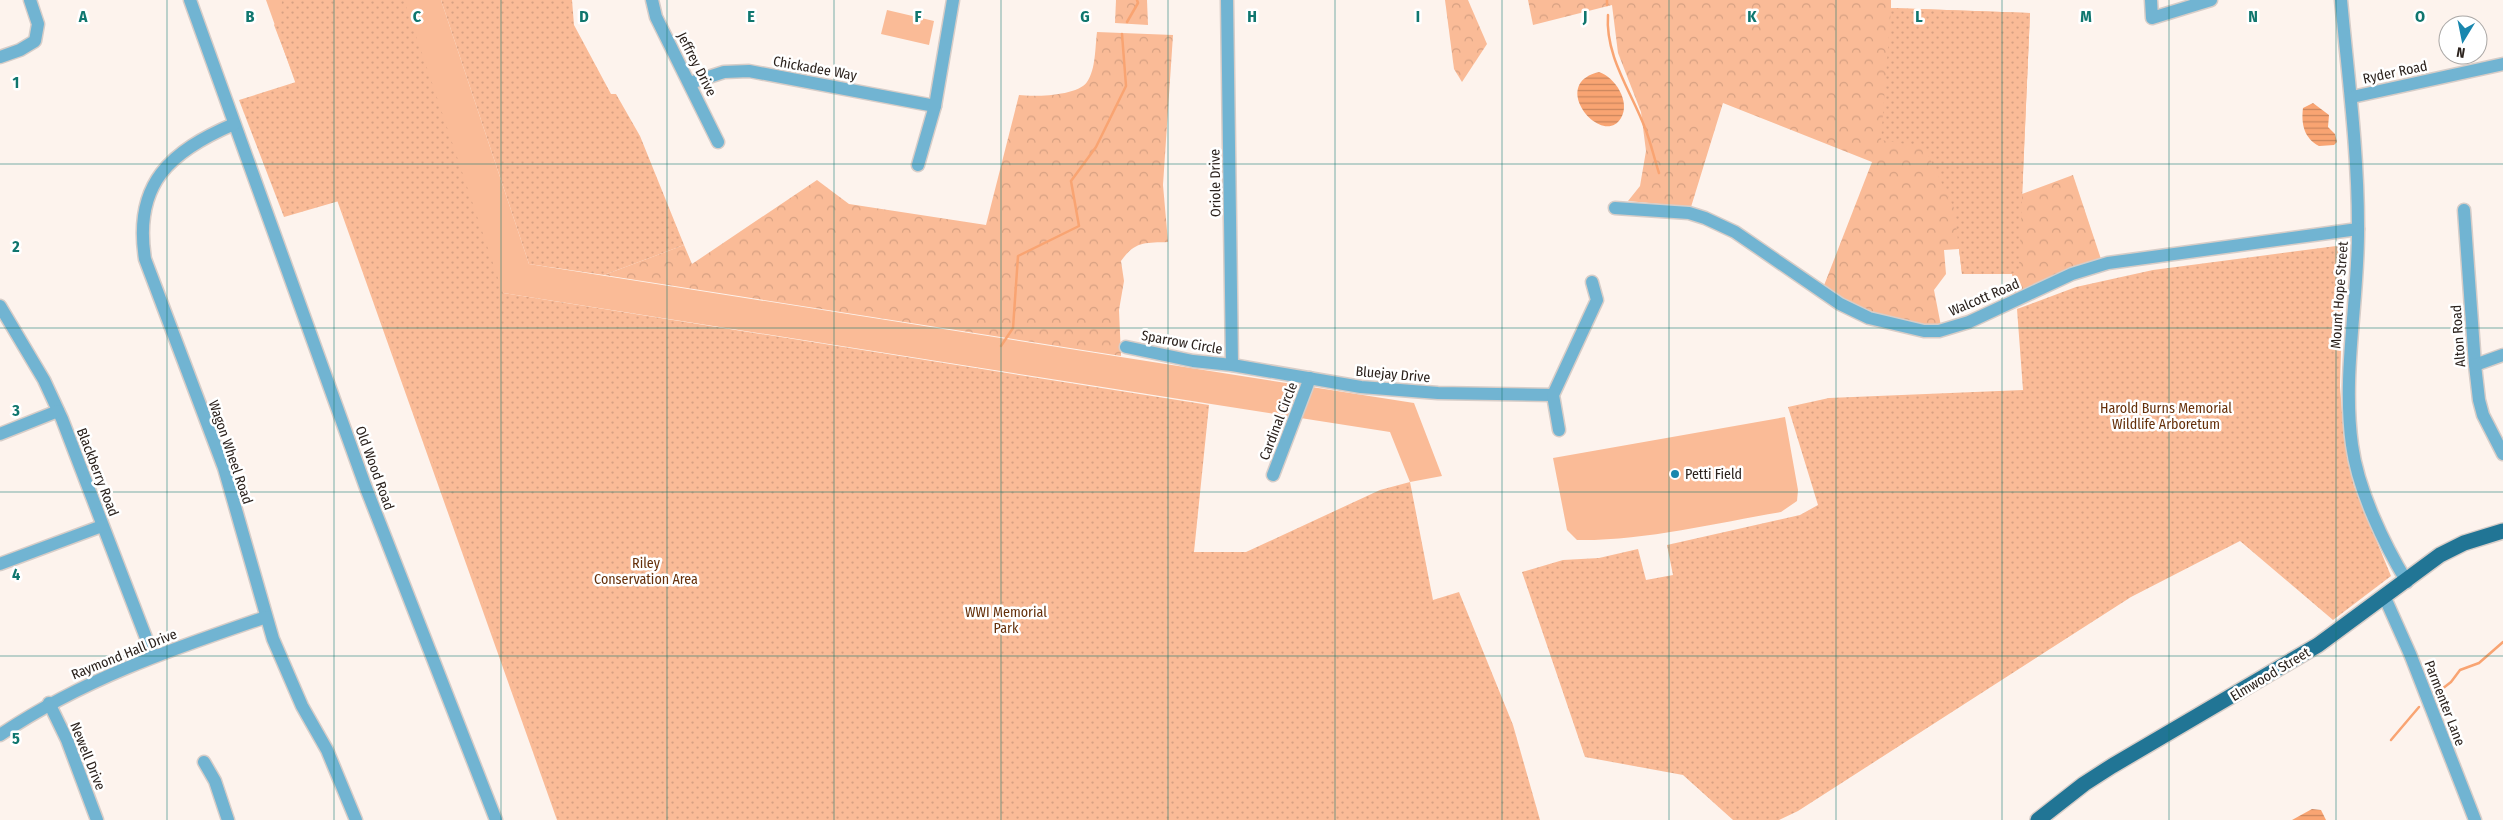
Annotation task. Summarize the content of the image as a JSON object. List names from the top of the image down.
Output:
{
  "streets": {
    "main road": ["Elmwood Street"],
    "street": [
      "Jeffrey Drive",
      "Chickadee Way",
      "Ryder Road",
      "Oriole Drive",
      "Mount Hope Street",
      "Walcott Road",
      "Alton Road",
      "Sparrow Circle",
      "Bluejay Drive",
      "Cardinal Circle",
      "Wagon Wheel Road",
      "Old Wood Road",
      "Blackberry Road",
      "Raymond Hall Drive",
      "Parmenter Lane",
      "Newell Drive"
    ]
  },
  "crossings": [
    ["Jeffrey Drive", "Chickadee Way"],
    ["Ryder Road", "Mount Hope Street"],
    ["Oriole Drive", "Sparrow Circle"],
    ["Oriole Drive", "Bluejay Drive"],
    ["Mount Hope Street", "Walcott Road"],
    ["Mount Hope Street", "Elmwood Street"],
    ["Sparrow Circle", "Bluejay Drive"],
    ["Bluejay Drive", "Cardinal Circle"],
    ["Wagon Wheel Road", "Old Wood Road"],
    ["Wagon Wheel Road", "Raymond Hall Drive"],
    ["Blackberry Road", "Raymond Hall Drive"],
    ["Raymond Hall Drive", "Newell Drive"],
    ["Elmwood Street", "Parmenter Lane"]
  ],
  "parks": ["Harold Burns Memorial Wildlife Arboretum", "Riley Conservation Area", "WWI Memorial Park"],
  "places": ["Petti Field"],
  "north": "bottom",
  "grid": {
    "columns": [
      "A",
      "B",
      "C",
      "D",
      "E",
      "F",
      "G",
      "H",
      "I",
      "J",
      "K",
      "L",
      "M",
      "N",
      "O"
    ],
    "rows": [
      "1",
      "2",
      "3",
      "4",
      "5"
    ]
  }
}
